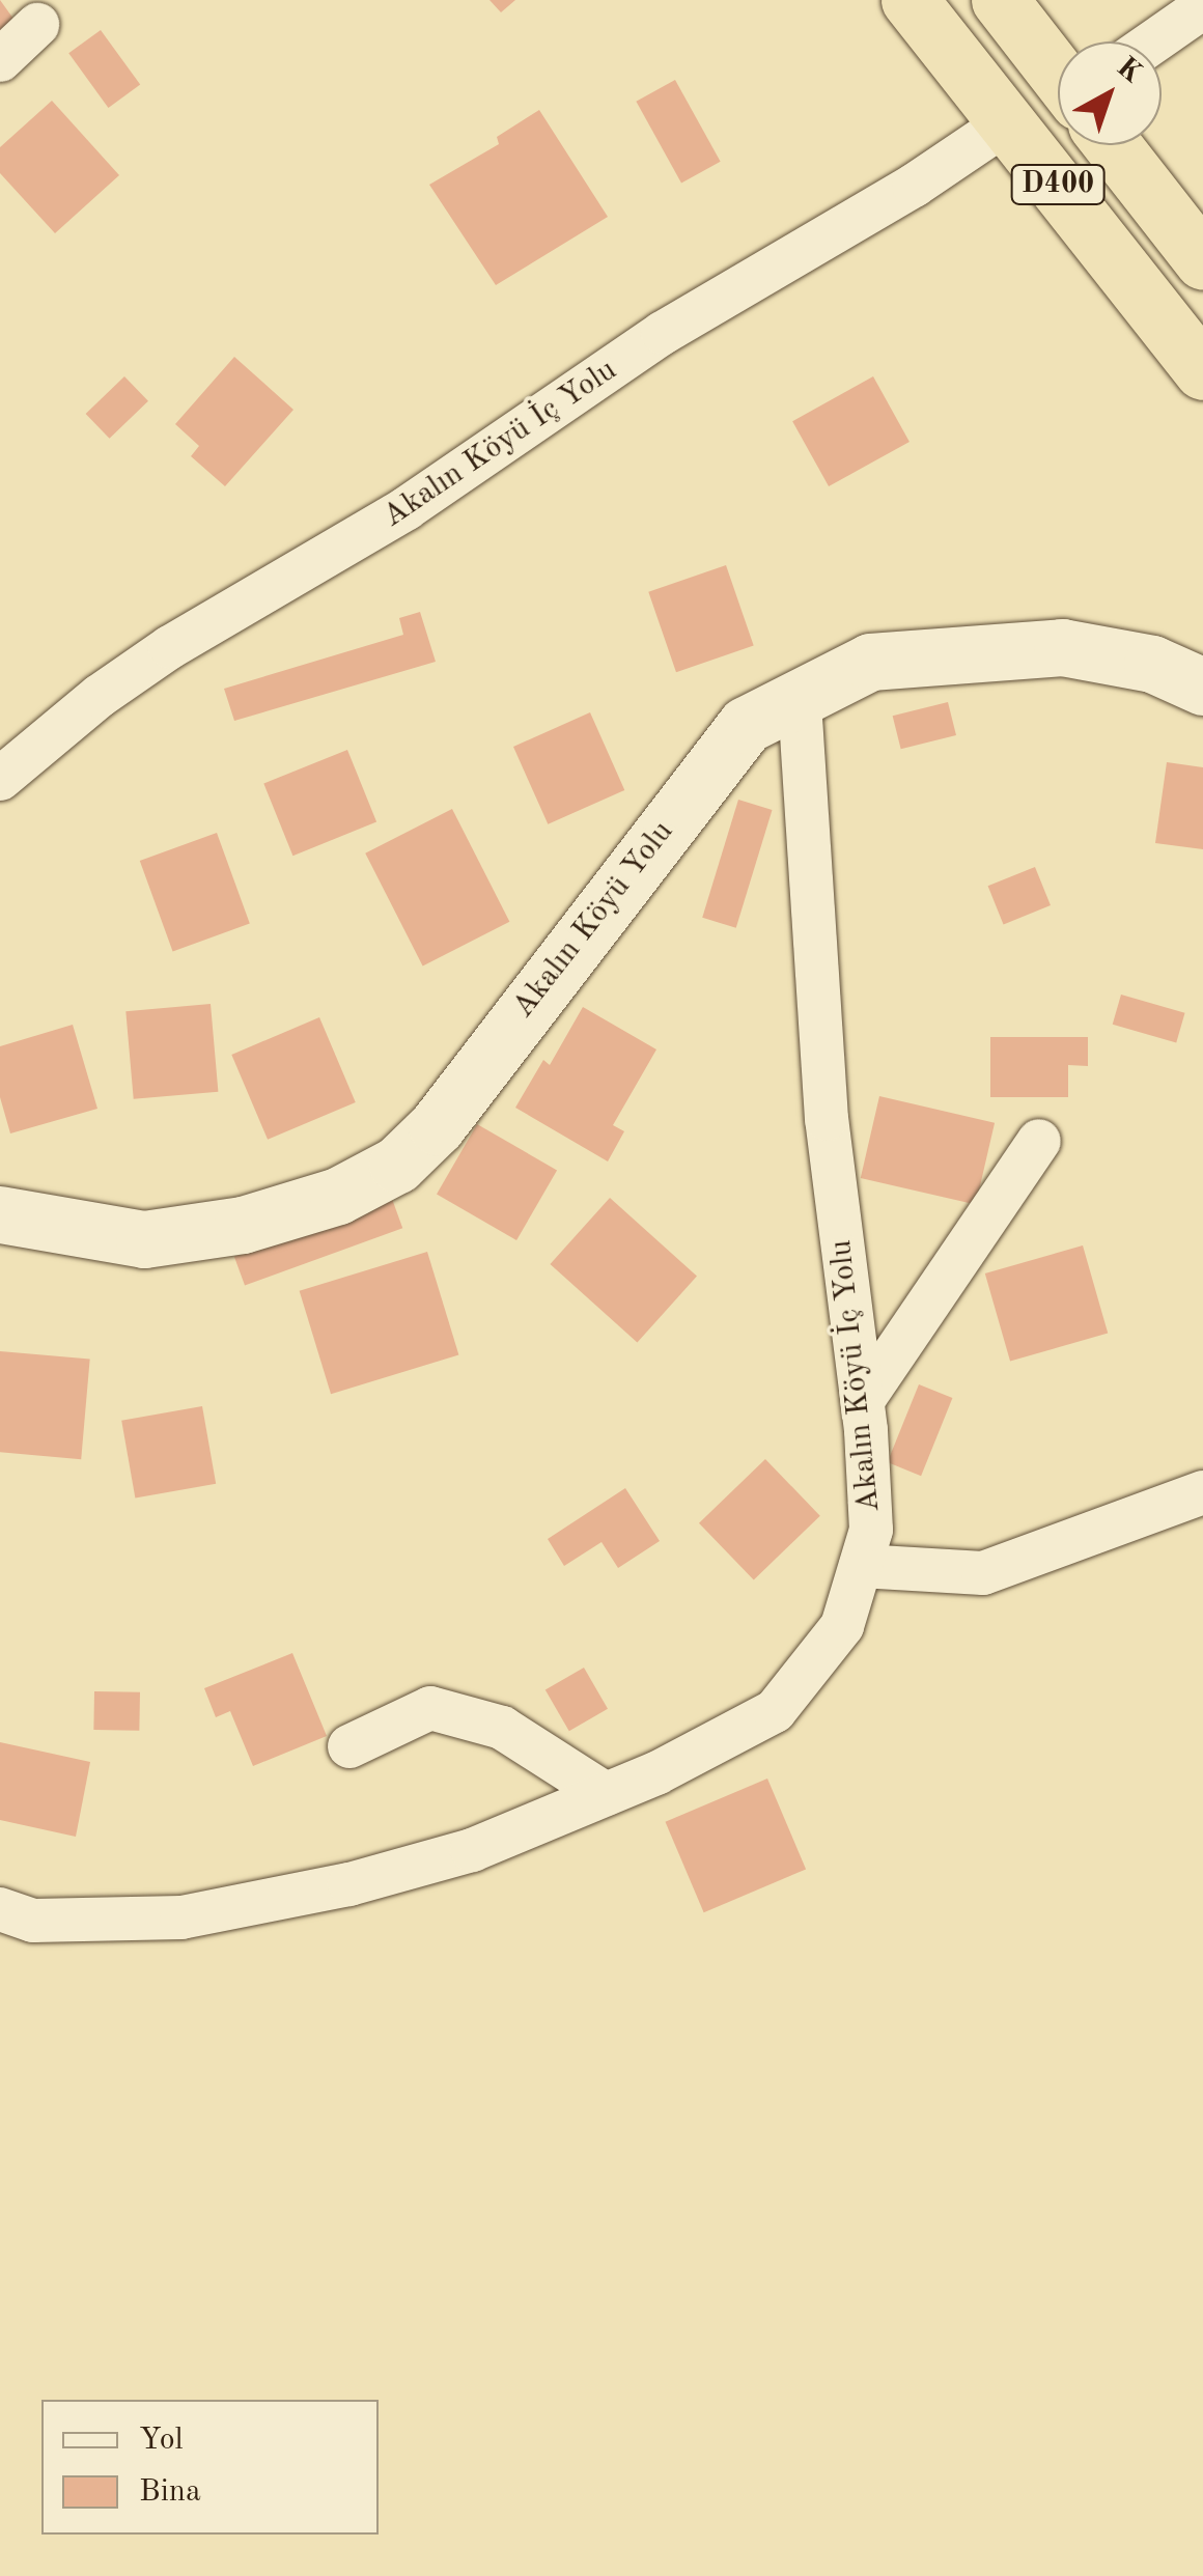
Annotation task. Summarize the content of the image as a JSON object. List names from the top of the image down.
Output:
{
  "streets": {
    "highway": ["D400"],
    "street": ["Akalın Köyü İç Yolu", "Akalın Köyü Yolu"]
  },
  "crossings": [
    ["D400", "Akalın Köyü İç Yolu"],
    ["Akalın Köyü İç Yolu", "Akalın Köyü Yolu"]
  ],
  "legend": ["Yol", "Bina"],
  "north": "top right"
}
